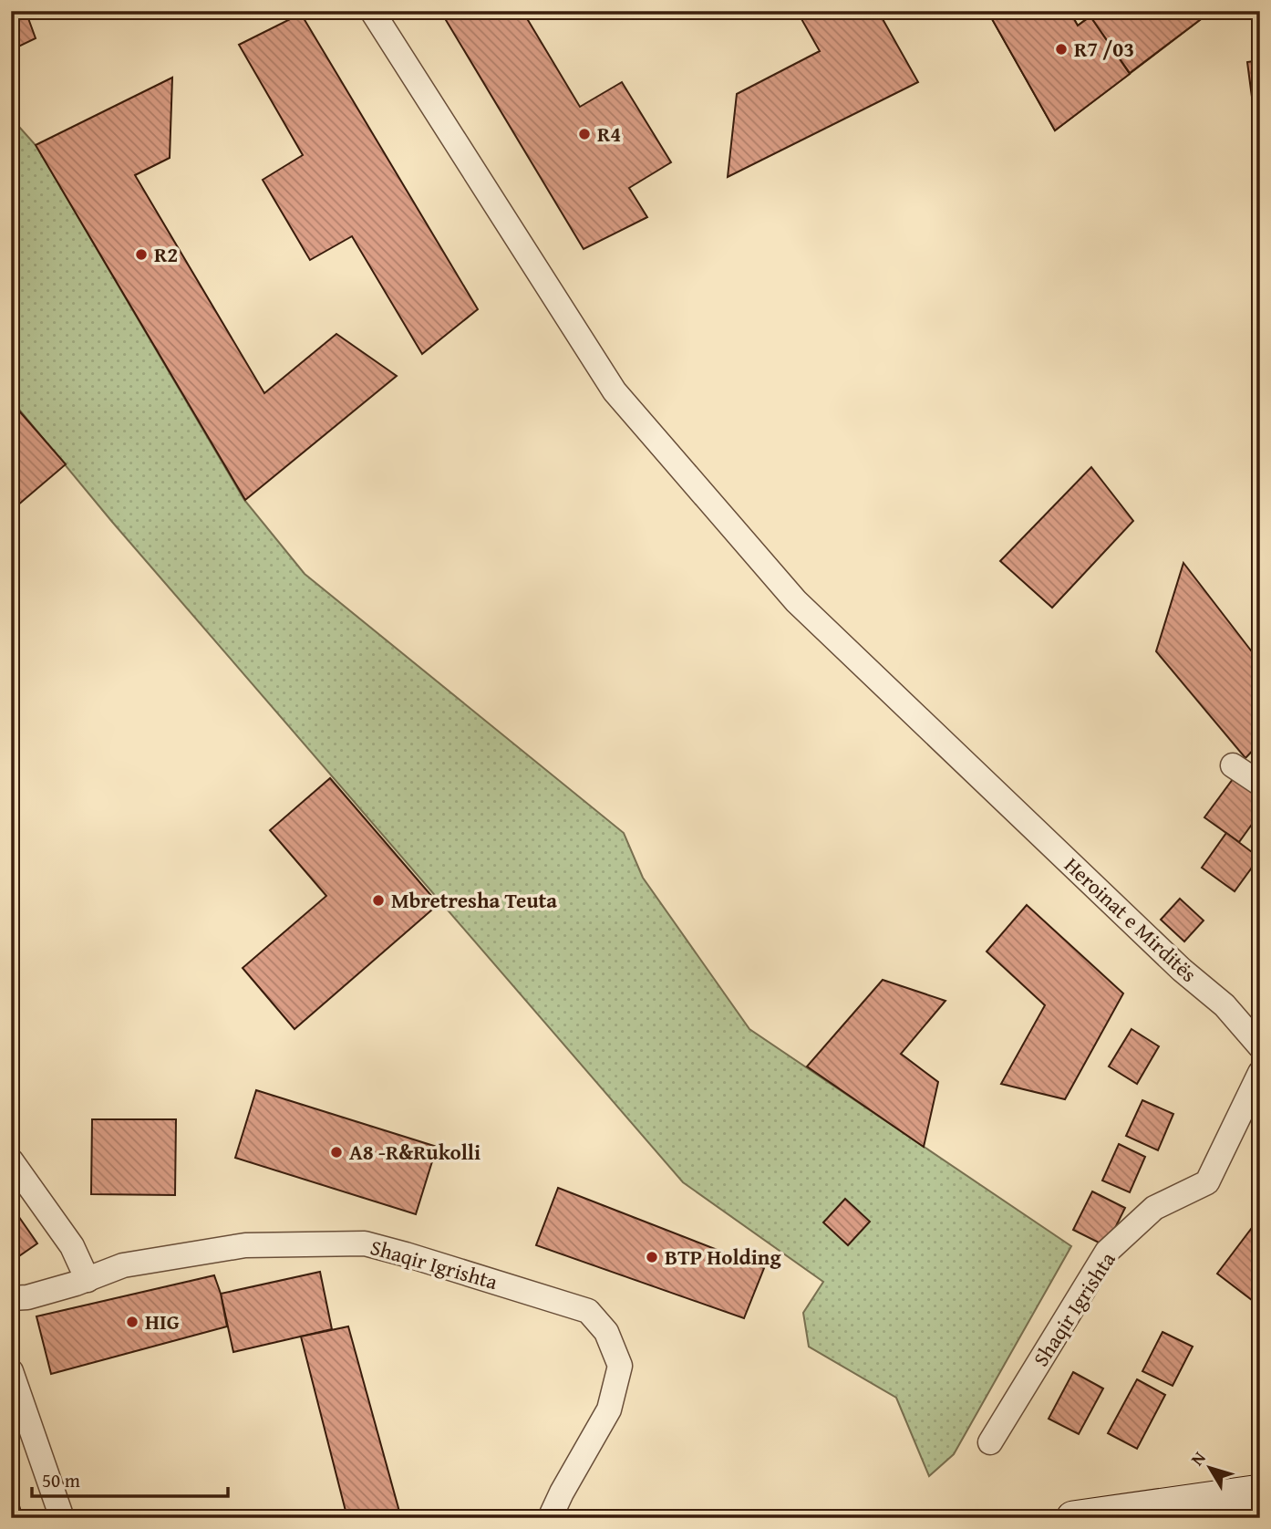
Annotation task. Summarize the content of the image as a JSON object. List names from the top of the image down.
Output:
{
  "streets": {
    "street": ["Heroinat e Mirditës", "Shaqir Igrishta"]
  },
  "places": [
    "R7 /03",
    "R4",
    "R2",
    "Mbretresha Teuta",
    "A8 -R&Rukolli",
    "BTP Holding",
    "HIG"
  ],
  "scale_bar": "50 m",
  "north": "top left"
}
